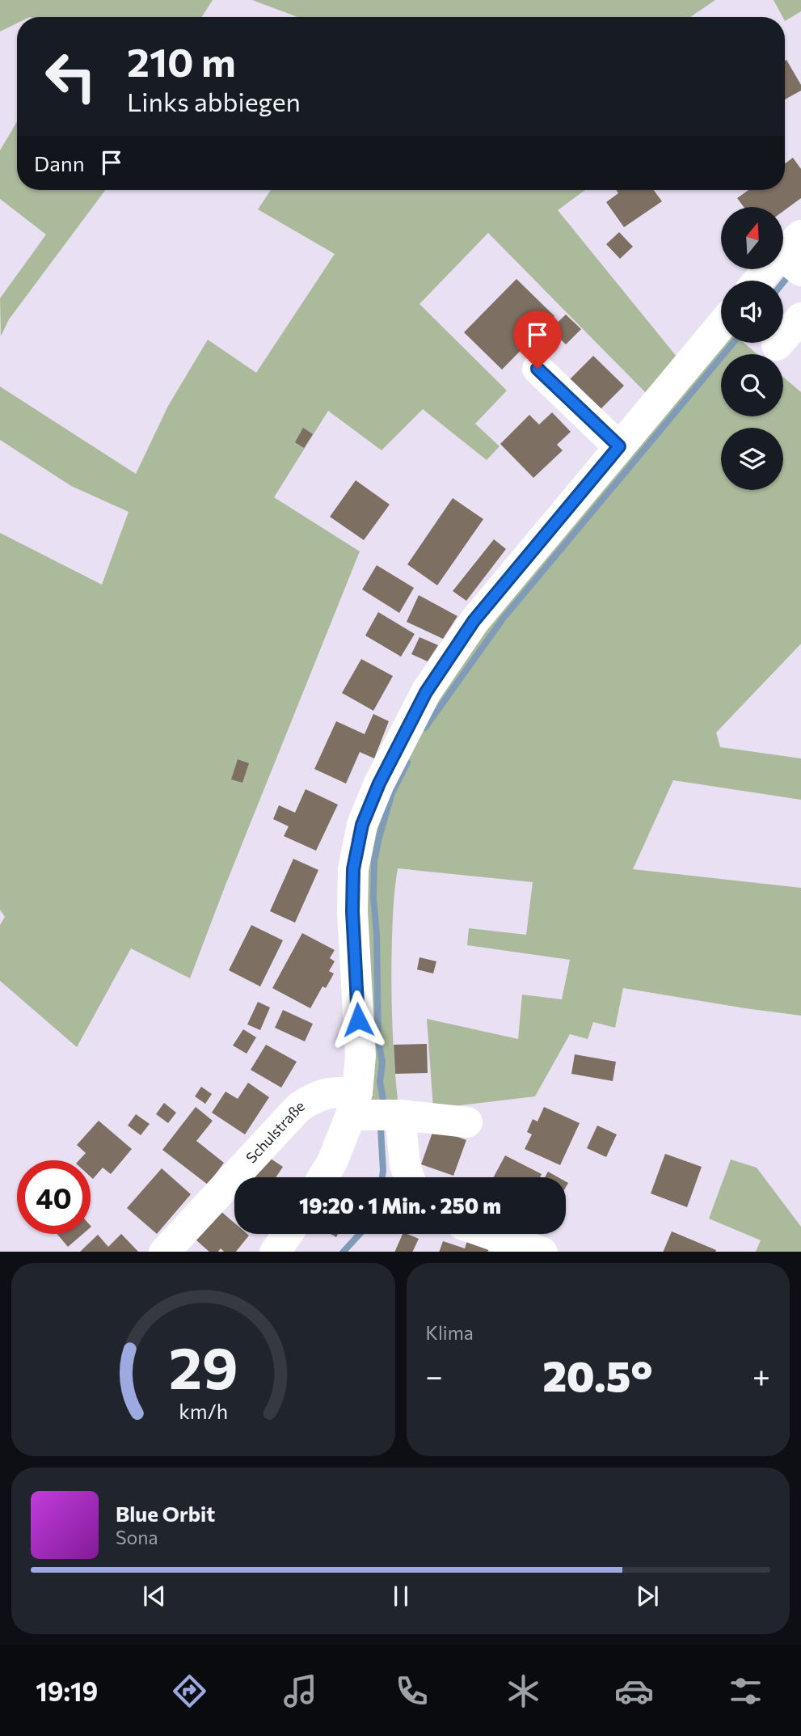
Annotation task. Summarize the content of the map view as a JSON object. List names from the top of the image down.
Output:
{
  "streets": {
    "street": ["Schulstraße"]
  },
  "north": "top",
  "page": {
    "turn": ["210 m", "Links abbiegen"],
    "then": "Dann",
    "limit": "40",
    "trip": "19:20 · 1 Min. · 250 m",
    "tile": "Klima",
    "heat": ["−", "20.5°", "+"],
    "song": ["Blue Orbit", "Sona"],
    "tabs": "19:19",
    "gauge": ["29", "km/h"]
  }
}
